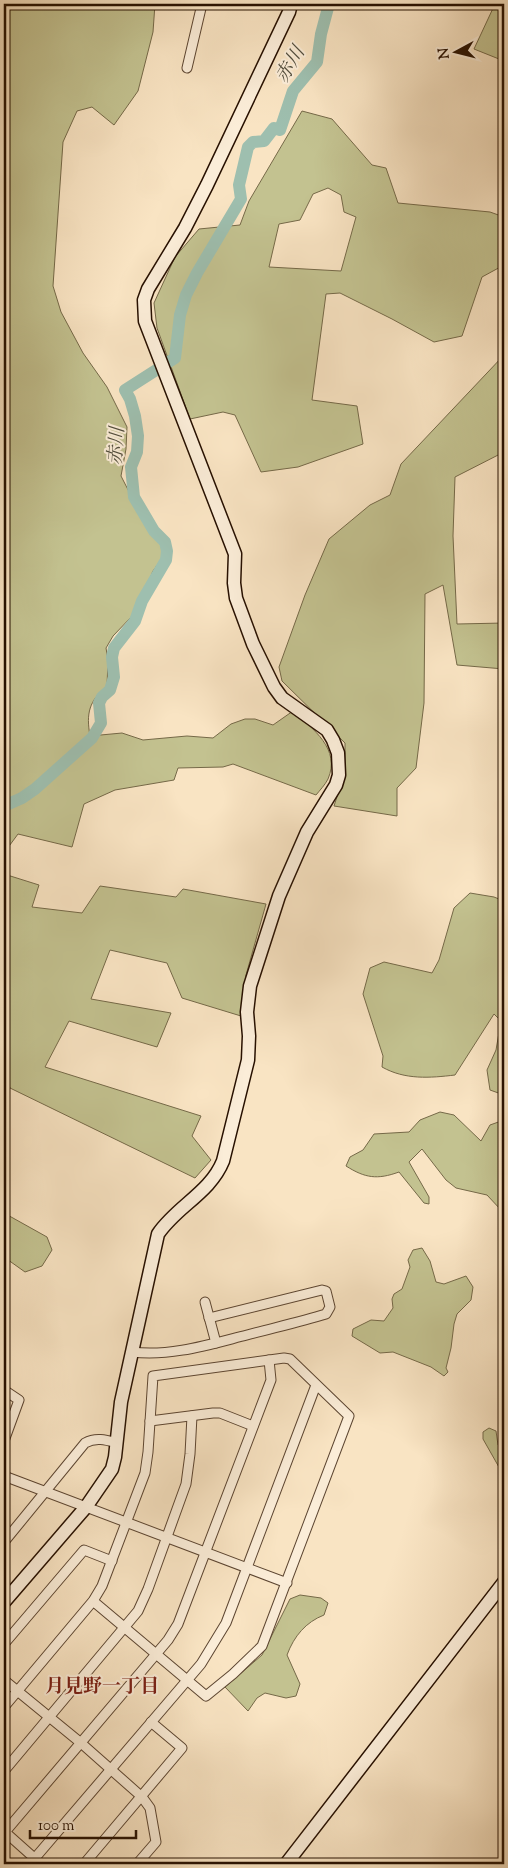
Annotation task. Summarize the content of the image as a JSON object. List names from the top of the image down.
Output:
{
  "districts": ["月見野一丁目"],
  "water": ["赤川"],
  "scale_bar": "100 m",
  "north": "left"
}
